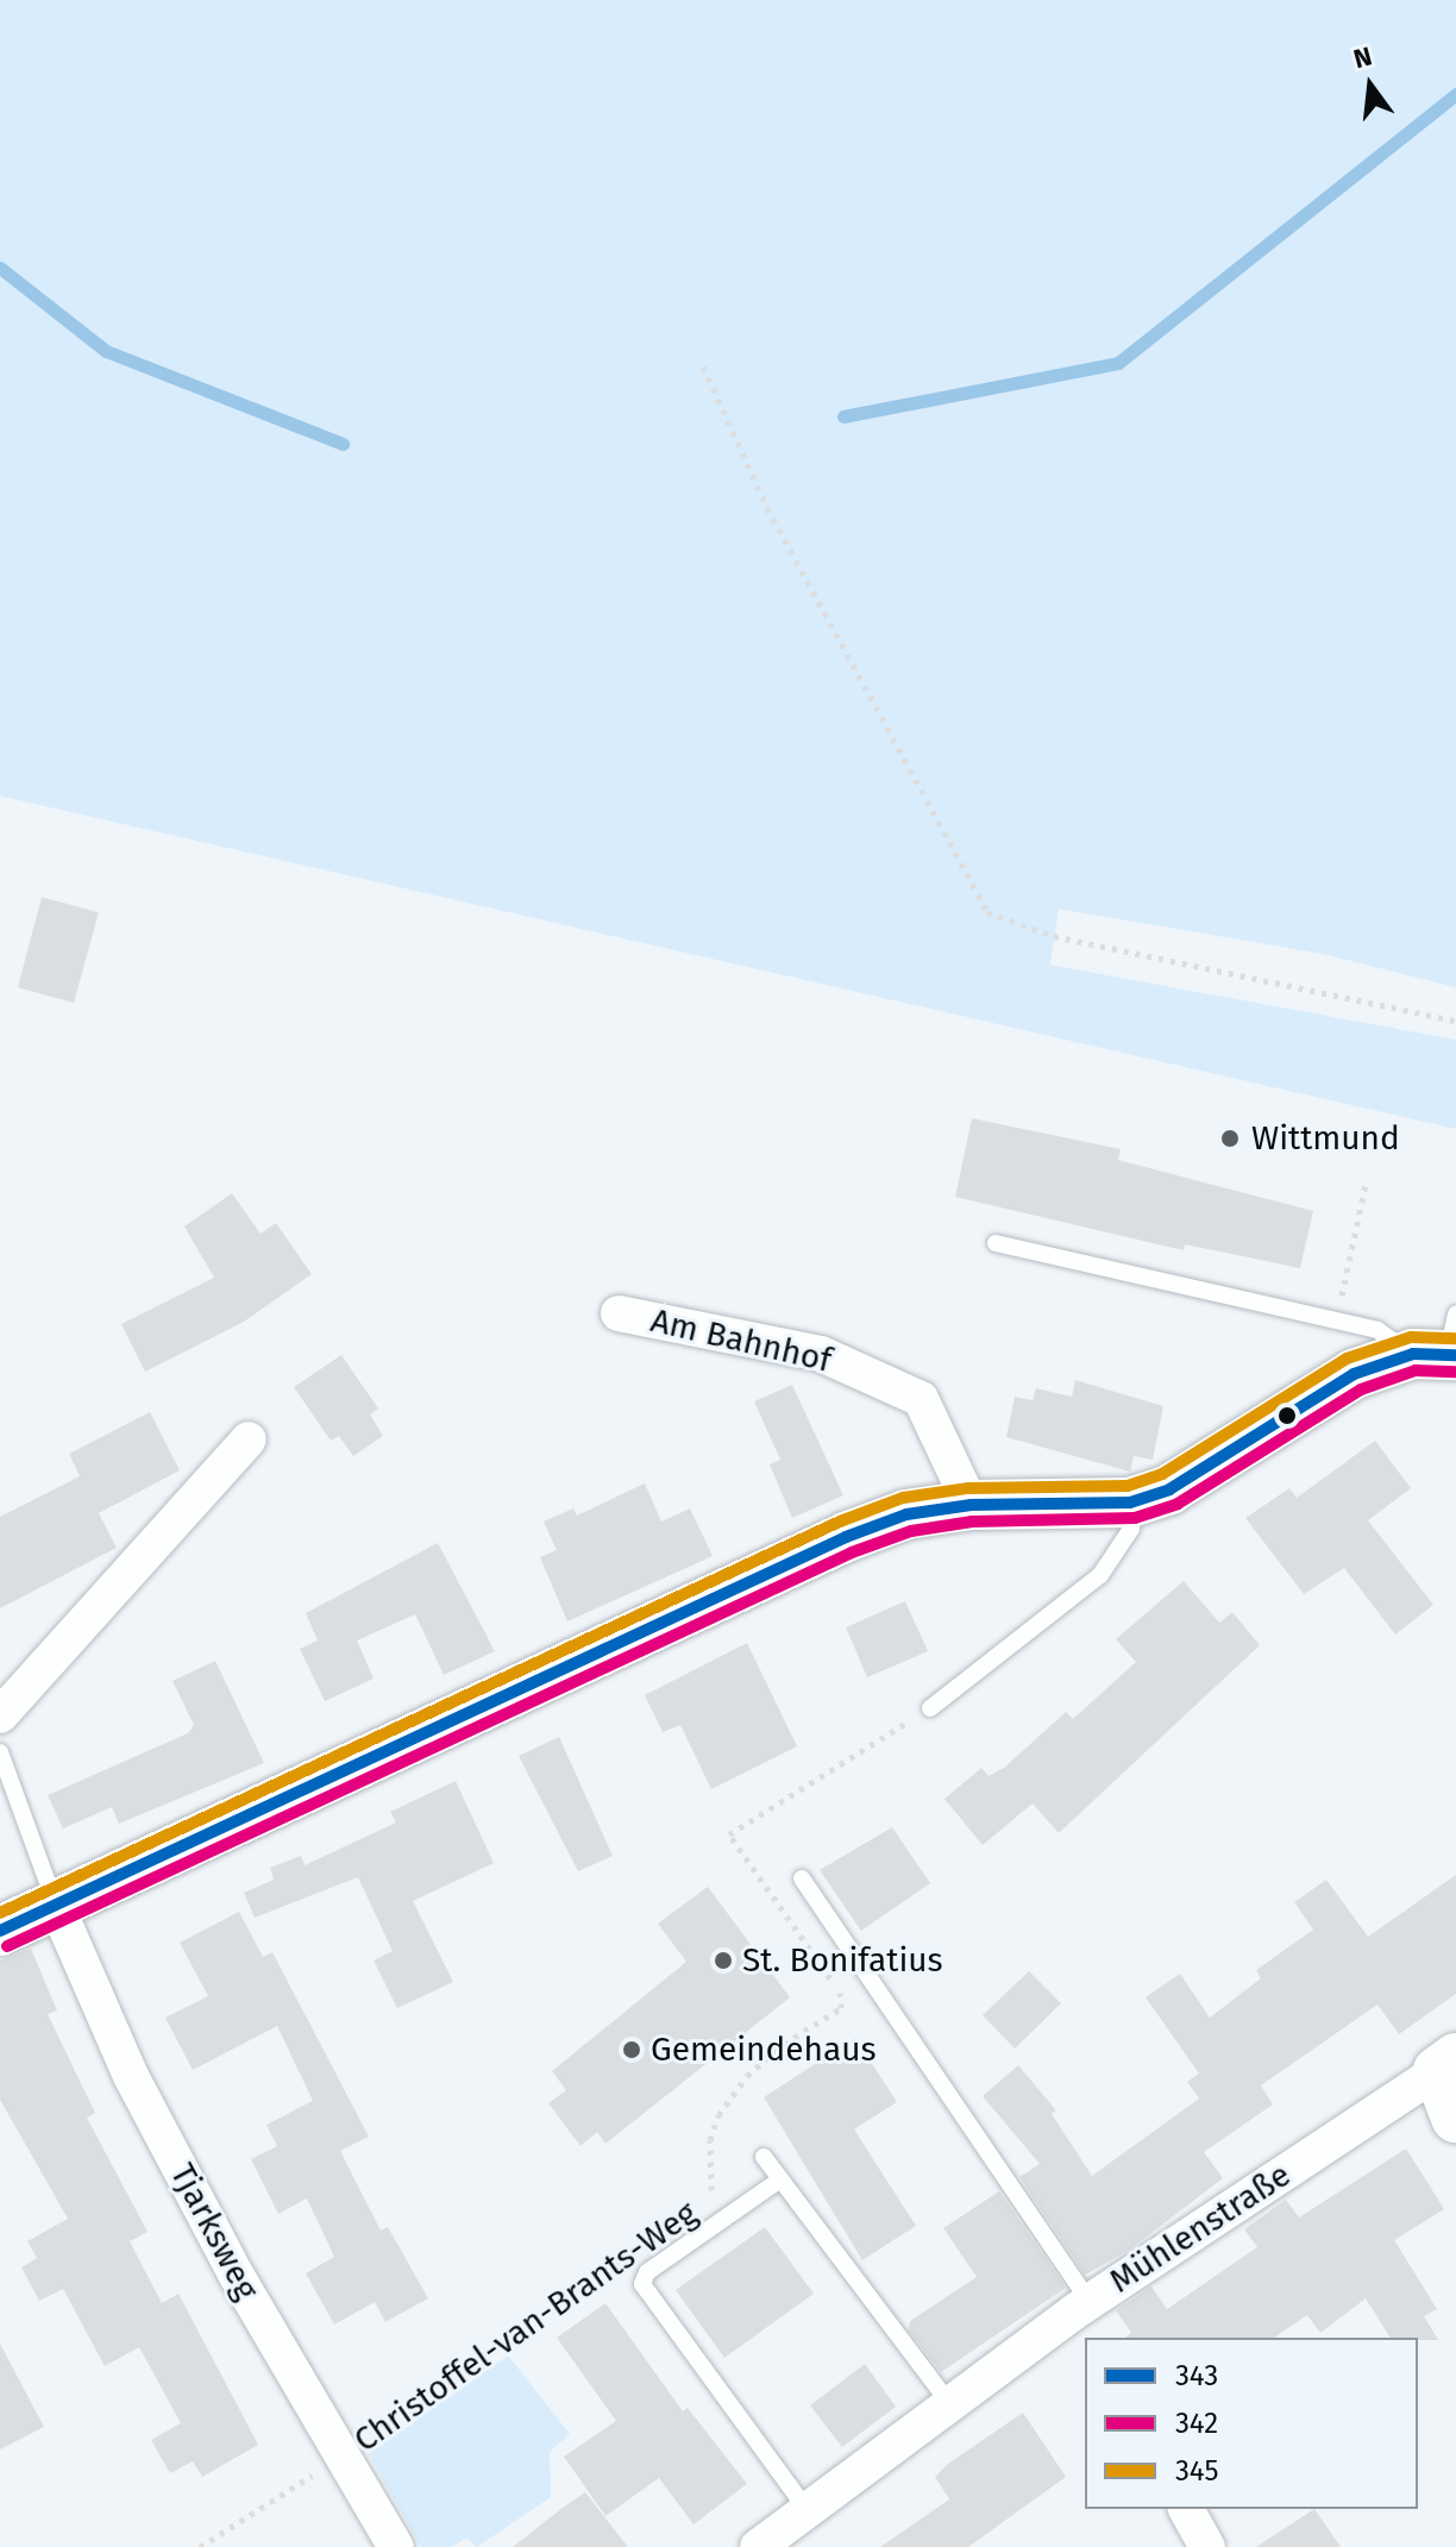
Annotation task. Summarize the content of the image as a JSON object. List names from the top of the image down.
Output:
{
  "streets": {
    "street": ["Am Bahnhof", "Mühlenstraße", "Tjarksweg"],
    "path": ["Christoffel-van-Brants-Weg"]
  },
  "crossings": [
    ["Tjarksweg", "Christoffel-van-Brants-Weg"]
  ],
  "places": ["Wittmund", "St. Bonifatius", "Gemeindehaus"],
  "lines": ["transit line 345", "transit line 343", "transit line 342"],
  "legend": ["343", "342", "345"],
  "north": "top"
}
